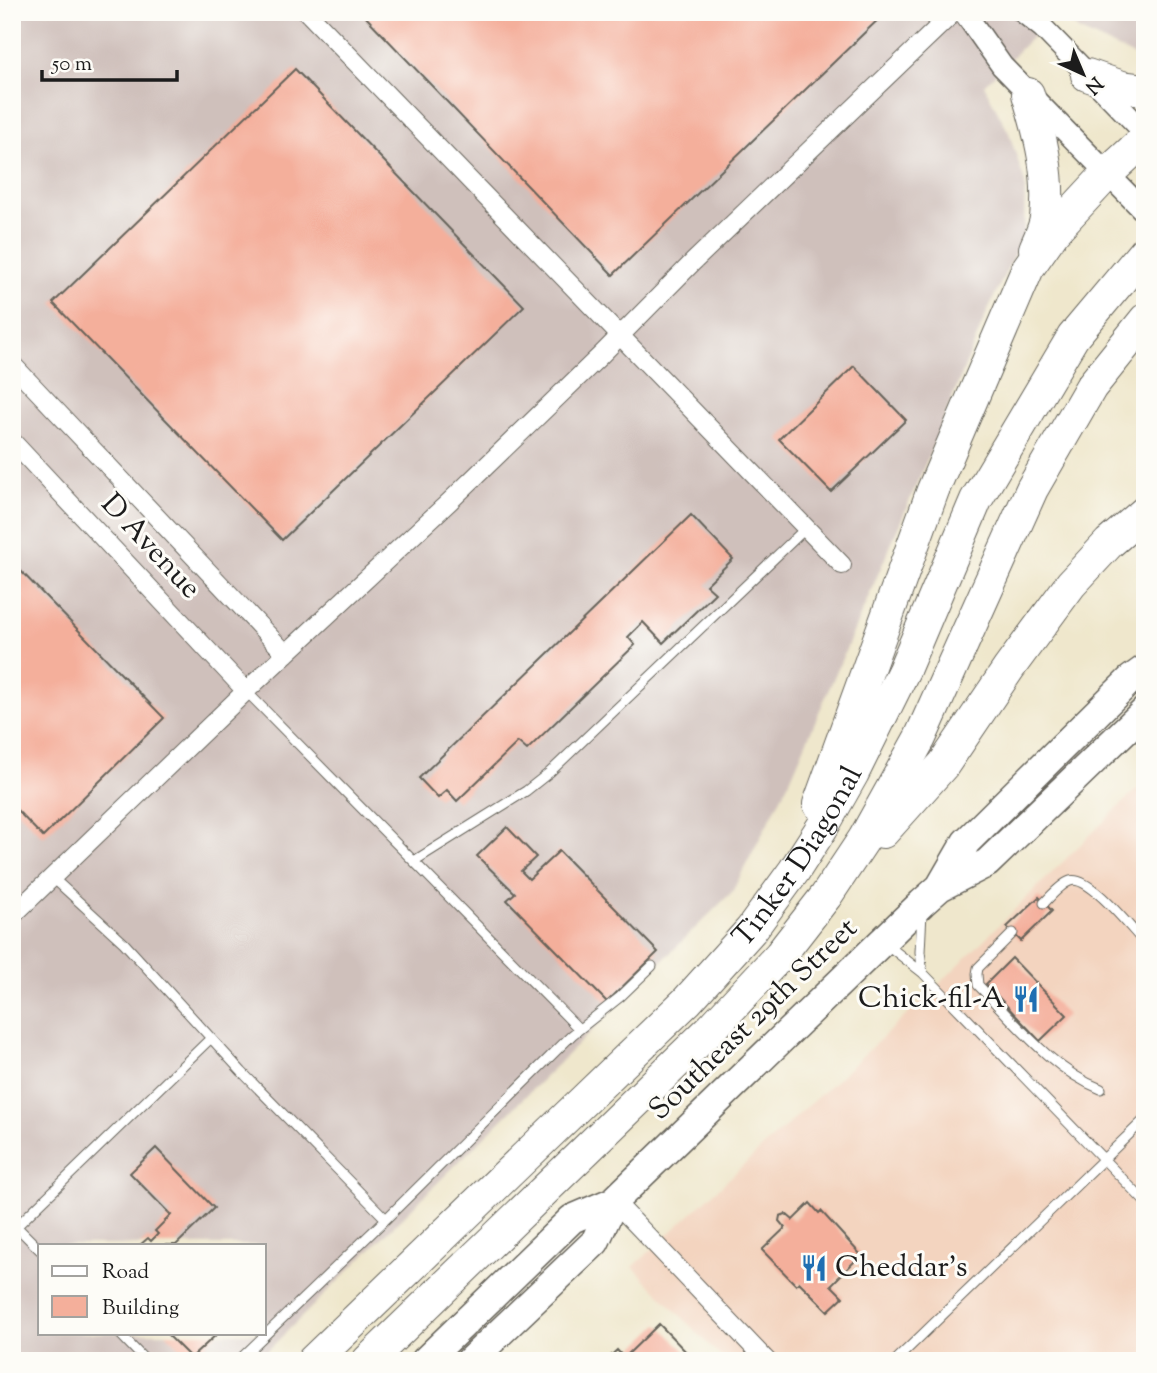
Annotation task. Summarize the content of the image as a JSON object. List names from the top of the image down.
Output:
{
  "streets": {
    "highway": ["Tinker Diagonal"],
    "main road": ["Southeast 29th Street"],
    "street": ["D Avenue"]
  },
  "places": {
    "restaurant": ["Chick-fil-A", "Cheddar's"]
  },
  "legend": ["Road", "Building"],
  "scale_bar": "50 m",
  "north": "bottom right"
}
